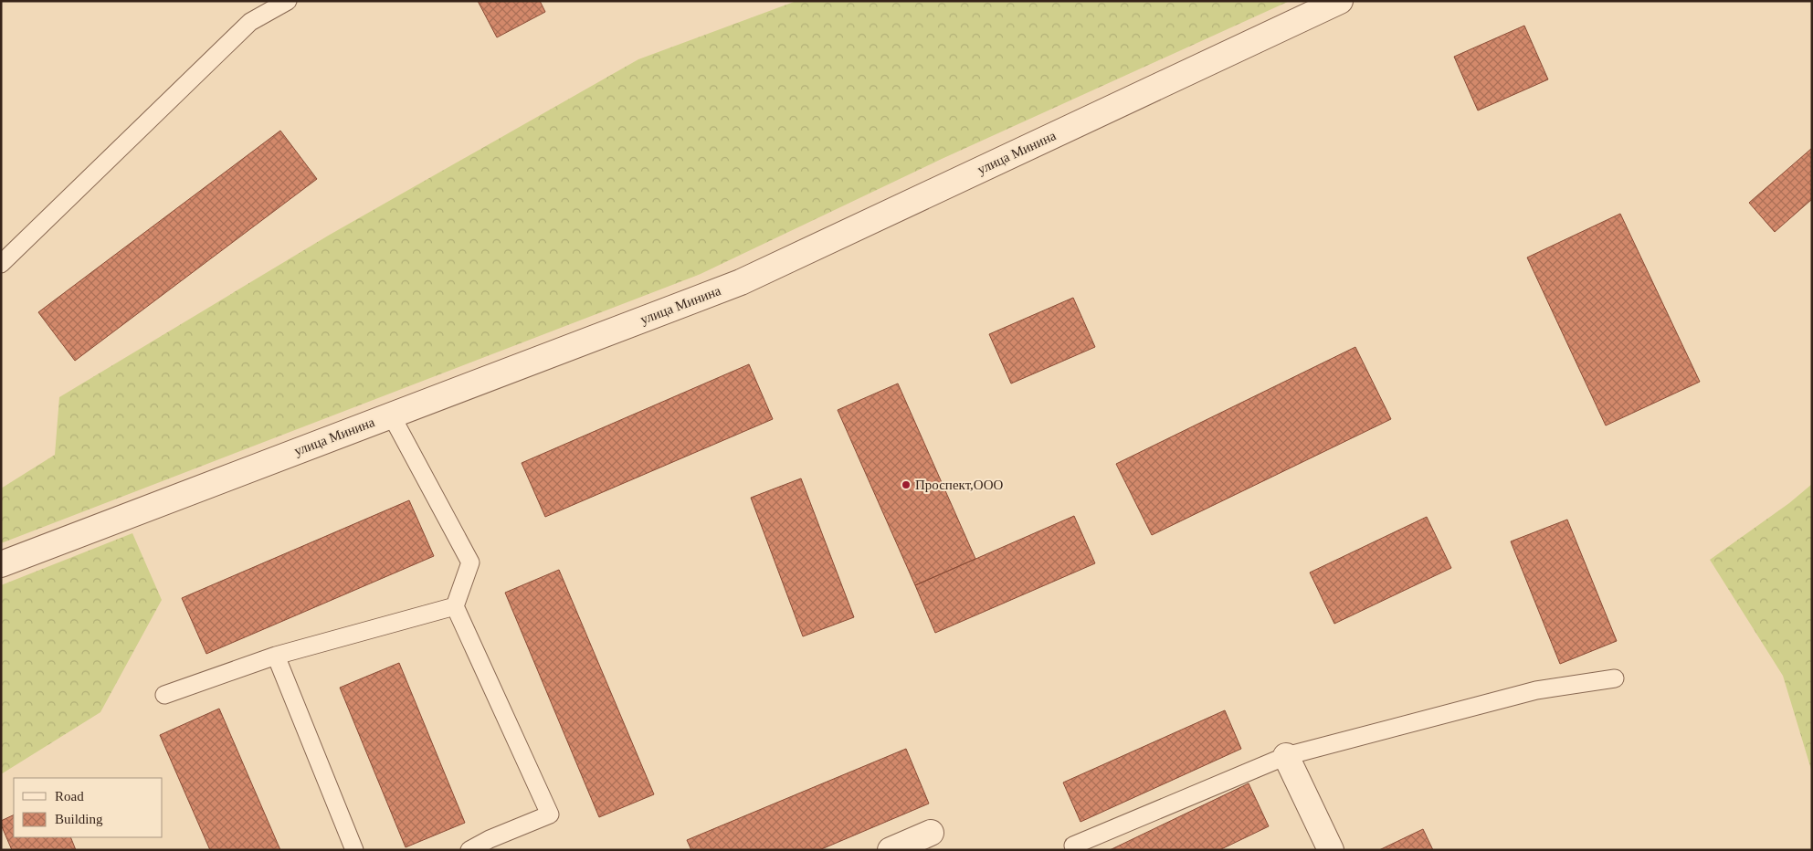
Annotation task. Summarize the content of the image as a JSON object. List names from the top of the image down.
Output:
{
  "streets": {
    "street": ["улица Минина"]
  },
  "places": ["Проспект,ООО"],
  "legend": ["Road", "Building"]
}
